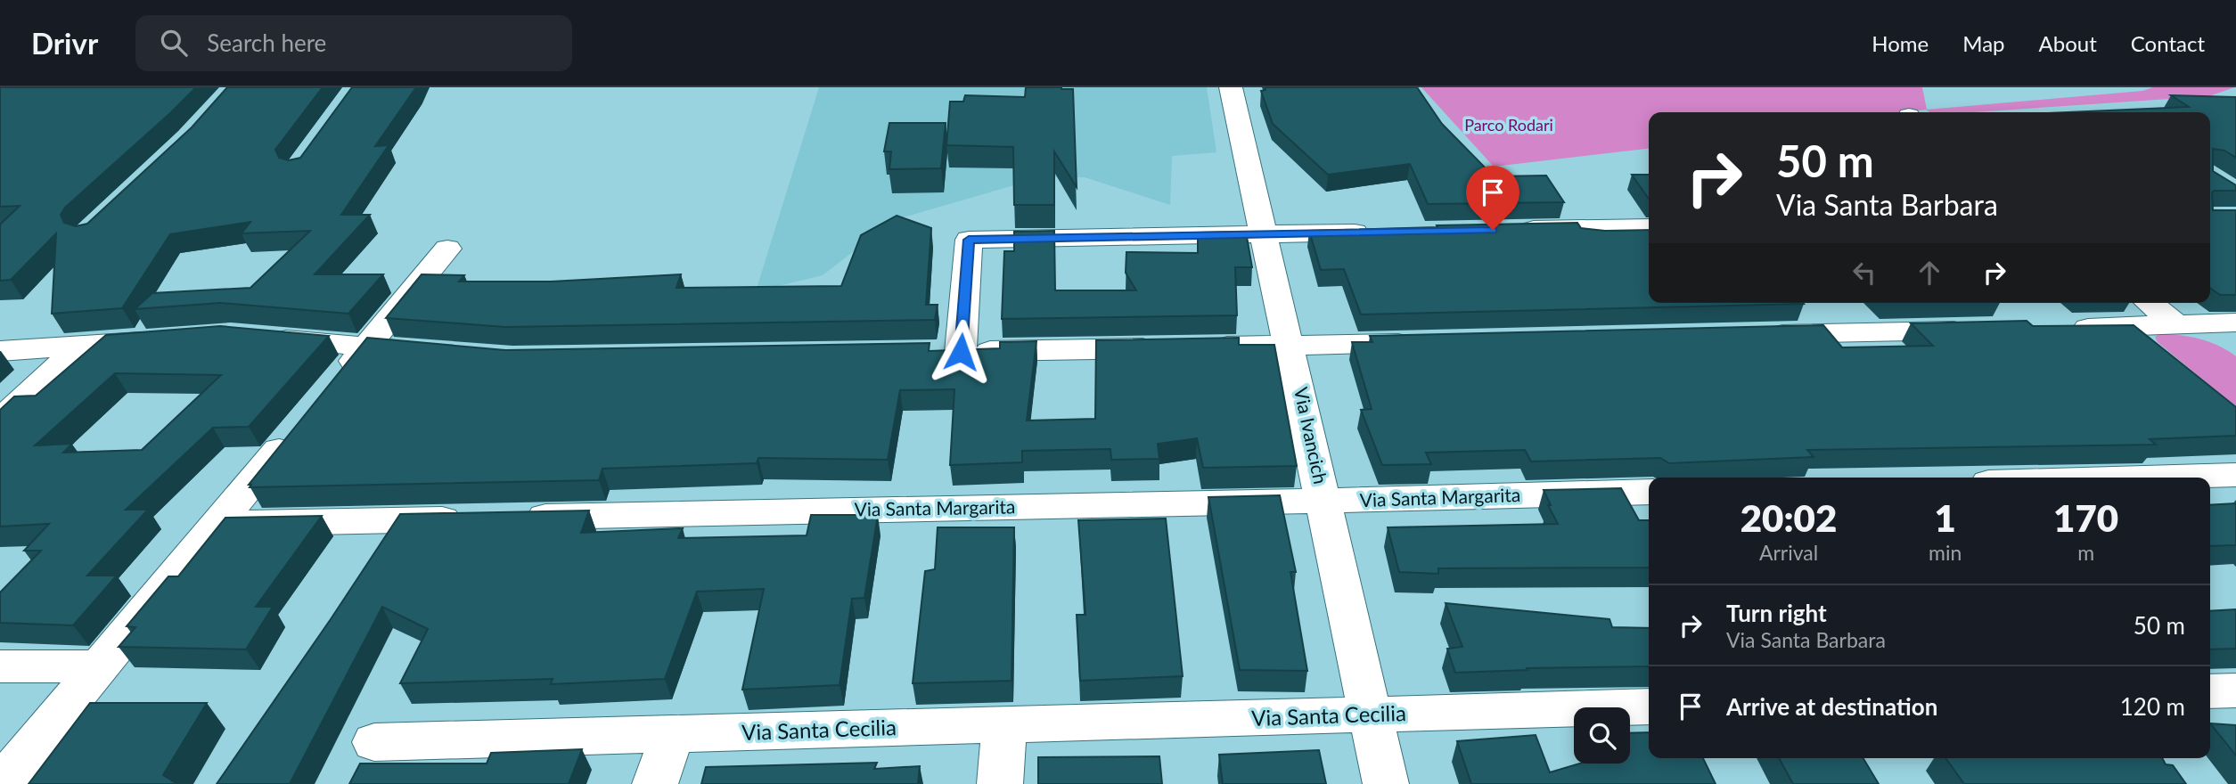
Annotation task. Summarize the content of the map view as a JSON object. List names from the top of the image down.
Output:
{
  "streets": {
    "street": ["Via Ivancich", "Via Santa Margarita", "Via Santa Cecilia"]
  },
  "crossings": [
    ["Via Ivancich", "Via Santa Margarita"],
    ["Via Ivancich", "Via Santa Cecilia"]
  ],
  "parks": ["Parco Rodari"],
  "page": {
    "header": "Drivr",
    "search": "Search here",
    "nav": [
      "Home",
      "Map",
      "About",
      "Contact"
    ],
    "turn": ["50 m", "Via Santa Barbara"],
    "eta": [
      "20:02",
      "Arrival",
      "1",
      "min",
      "170",
      "m"
    ],
    "list": [
      {
        "name": "Turn right",
        "note": "Via Santa Barbara",
        "value": "50 m"
      },
      {
        "name": "Arrive at destination",
        "value": "120 m"
      }
    ]
  }
}
